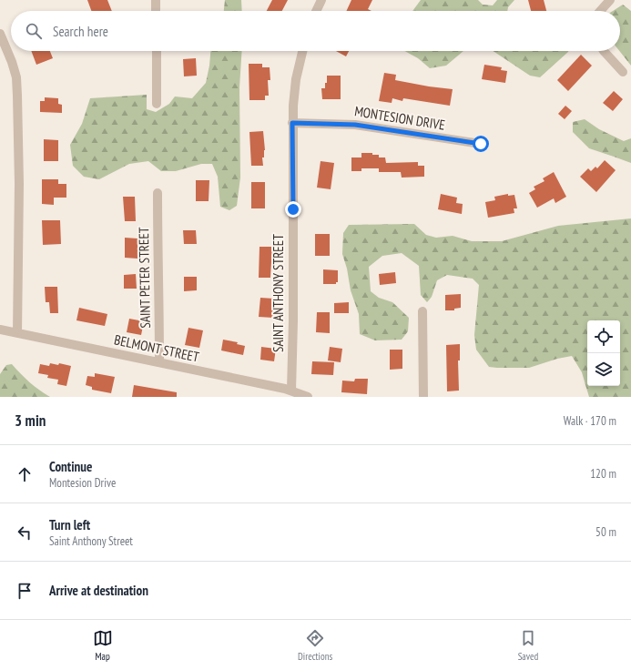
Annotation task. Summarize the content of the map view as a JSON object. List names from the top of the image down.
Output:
{
  "streets": {
    "street": [
      "MONTESION DRIVE",
      "SAINT PETER STREET",
      "SAINT ANTHONY STREET",
      "BELMONT STREET"
    ]
  },
  "crossings": [
    ["MONTESION DRIVE", "SAINT ANTHONY STREET"],
    ["SAINT PETER STREET", "BELMONT STREET"],
    ["SAINT ANTHONY STREET", "BELMONT STREET"]
  ],
  "page": {
    "search": "Search here",
    "heading": ["3 min", "Walk · 170 m"],
    "list": [
      ["Continue", "Montesion Drive", "120 m"],
      ["Turn left", "Saint Anthony Street", "50 m"],
      "Arrive at destination"
    ],
    "nav": ["Map", "Directions", "Saved"]
  }
}
